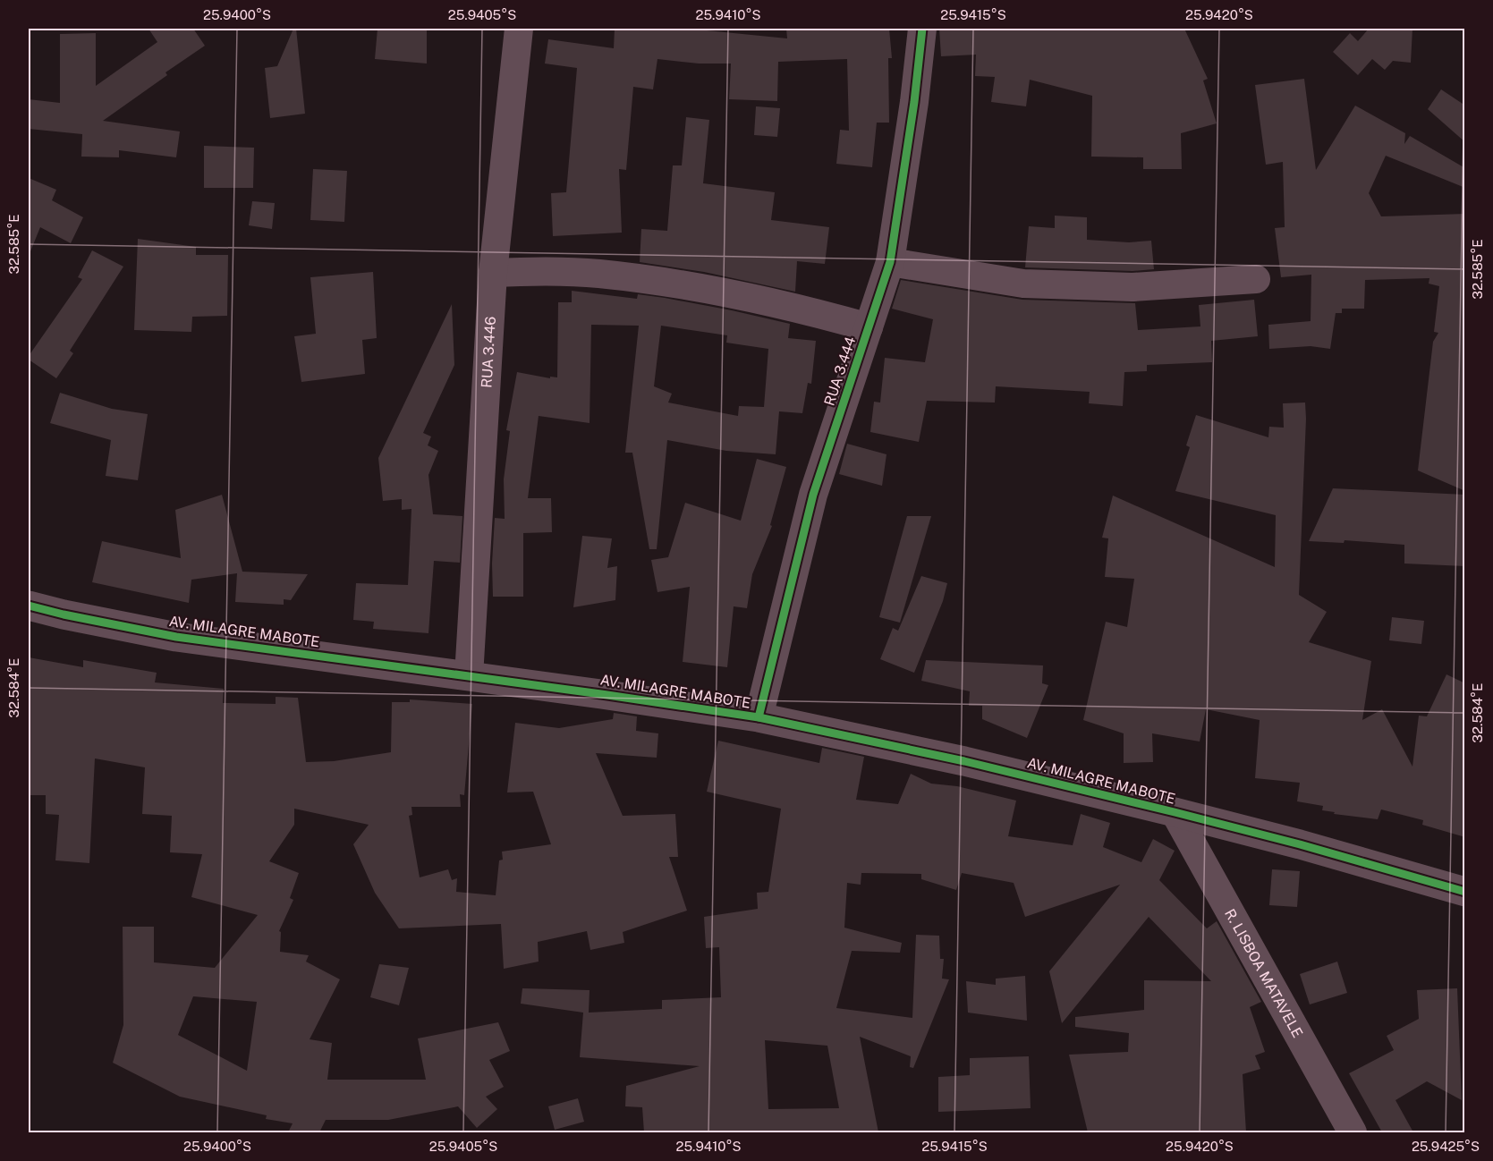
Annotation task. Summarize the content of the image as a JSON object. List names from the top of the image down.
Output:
{
  "streets": {
    "street": [
      "RUA 3.446",
      "RUA 3.444",
      "AV. MILAGRE MABOTE",
      "R. LISBOA MATAVELE"
    ]
  },
  "crossings": [
    ["RUA 3.446", "AV. MILAGRE MABOTE"],
    ["RUA 3.444", "AV. MILAGRE MABOTE"],
    ["AV. MILAGRE MABOTE", "R. LISBOA MATAVELE"]
  ],
  "coordinates": [
    "25.9400°S",
    "25.9405°S",
    "25.9410°S",
    "25.9415°S",
    "25.9420°S",
    "32.585°E",
    "32.584°E",
    "25.9425°S"
  ]
}
